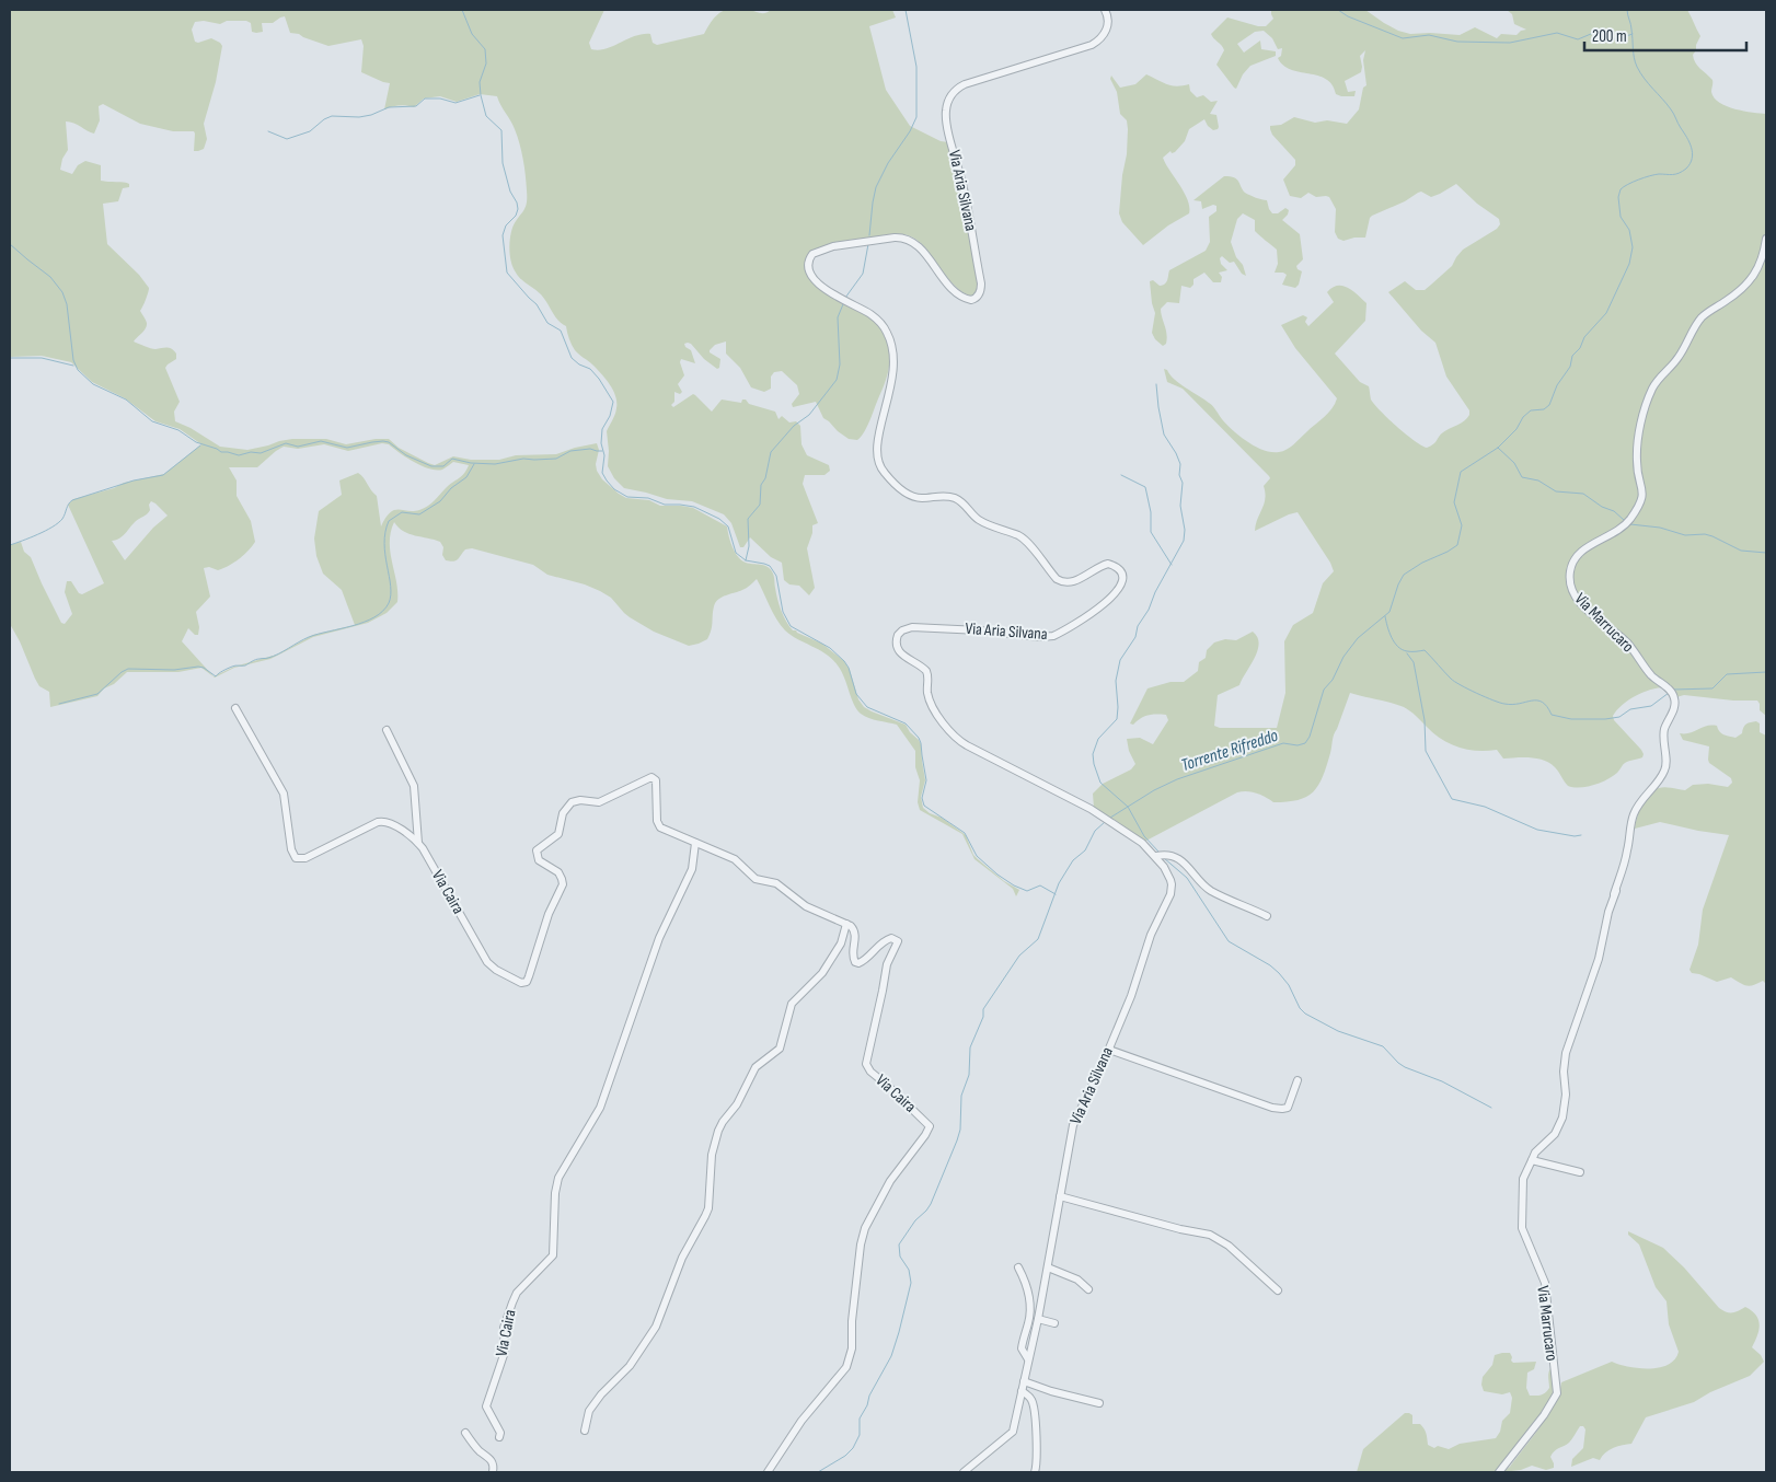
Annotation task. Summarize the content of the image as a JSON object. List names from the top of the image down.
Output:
{
  "streets": {
    "street": ["Via Aria Silvana", "Via Marrucaro", "Via Caira"]
  },
  "water": ["Torrente Rifreddo"],
  "scale_bar": "200 m"
}
